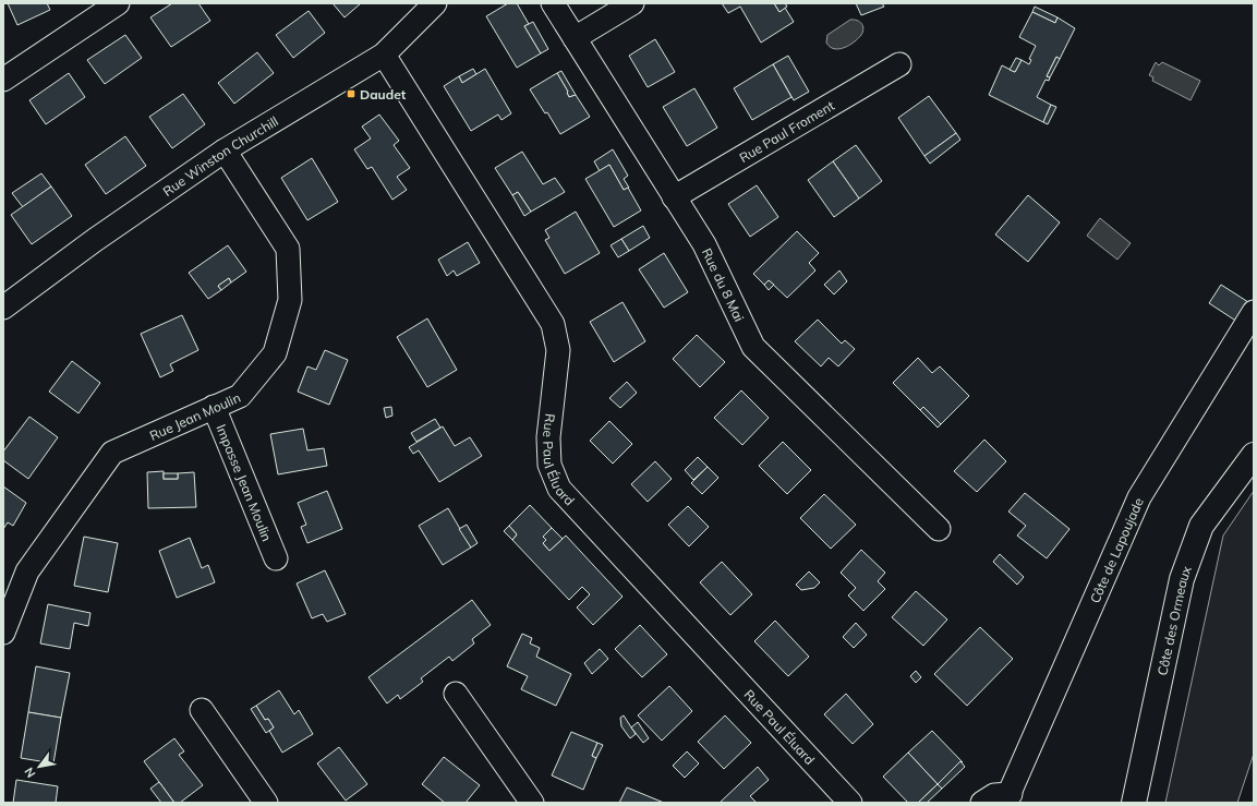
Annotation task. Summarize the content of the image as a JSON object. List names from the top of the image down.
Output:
{
  "streets": {
    "main road": ["Côte des Ormeaux"],
    "street": [
      "Rue Paul Froment",
      "Rue Winston Churchill",
      "Rue du 8 Mai",
      "Rue Jean Moulin",
      "Rue Paul Éluard",
      "Impasse Jean Moulin",
      "Côte de Lapoujade"
    ]
  },
  "crossings": [
    ["Rue Paul Froment", "Rue du 8 Mai"],
    ["Rue Winston Churchill", "Rue Jean Moulin"],
    ["Rue Winston Churchill", "Rue Paul Éluard"],
    ["Rue Jean Moulin", "Impasse Jean Moulin"]
  ],
  "places": {
    "transit": ["Daudet"]
  },
  "north": "bottom left"
}
